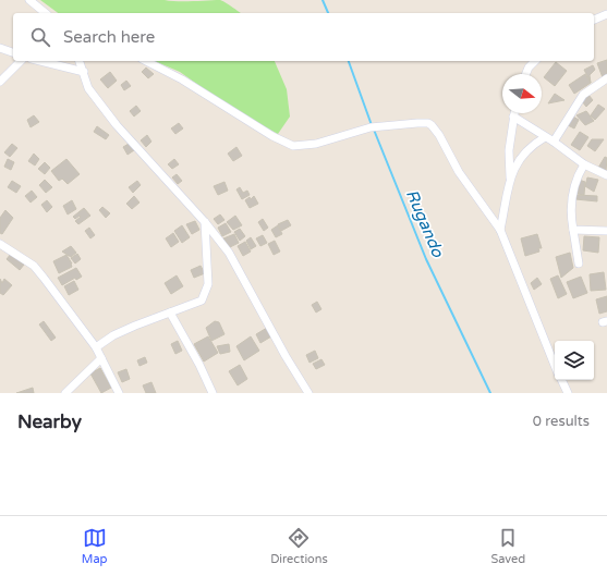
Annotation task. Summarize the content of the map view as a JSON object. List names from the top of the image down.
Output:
{
  "water": ["Rugando"],
  "north": "right",
  "page": {
    "search": "Search here",
    "heading": ["Nearby", "0 results"],
    "nav": ["Map", "Directions", "Saved"]
  }
}
